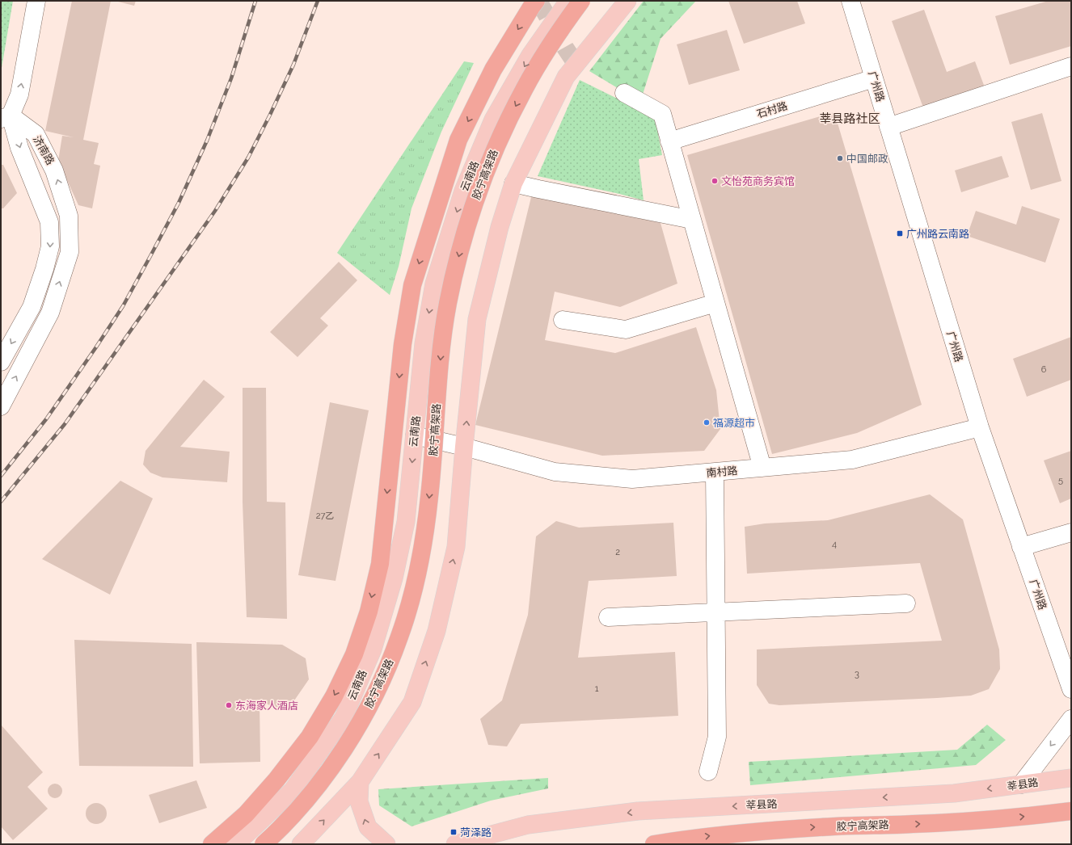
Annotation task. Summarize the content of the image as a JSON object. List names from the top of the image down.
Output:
{
  "streets": {
    "highway": ["胶宁高架路"],
    "main road": ["云南路", "莘县路"],
    "street": [
      "广州路",
      "石村路",
      "济南路",
      "南村路"
    ]
  },
  "crossings": [
    ["广州路", "石村路"],
    ["广州路", "南村路"],
    ["云南路", "南村路"]
  ],
  "one_way": ["莘县路"],
  "districts": ["莘县路社区"],
  "places": {
    "other": [
      "中国邮政",
      "文怡苑商务宾馆",
      "福源超市",
      "东海家人酒店"
    ],
    "transit": ["广州路云南路", "菏泽路"]
  },
  "house_numbers": [
    "6",
    "5",
    "27乙",
    "4",
    "2",
    "3",
    "1"
  ]
}
